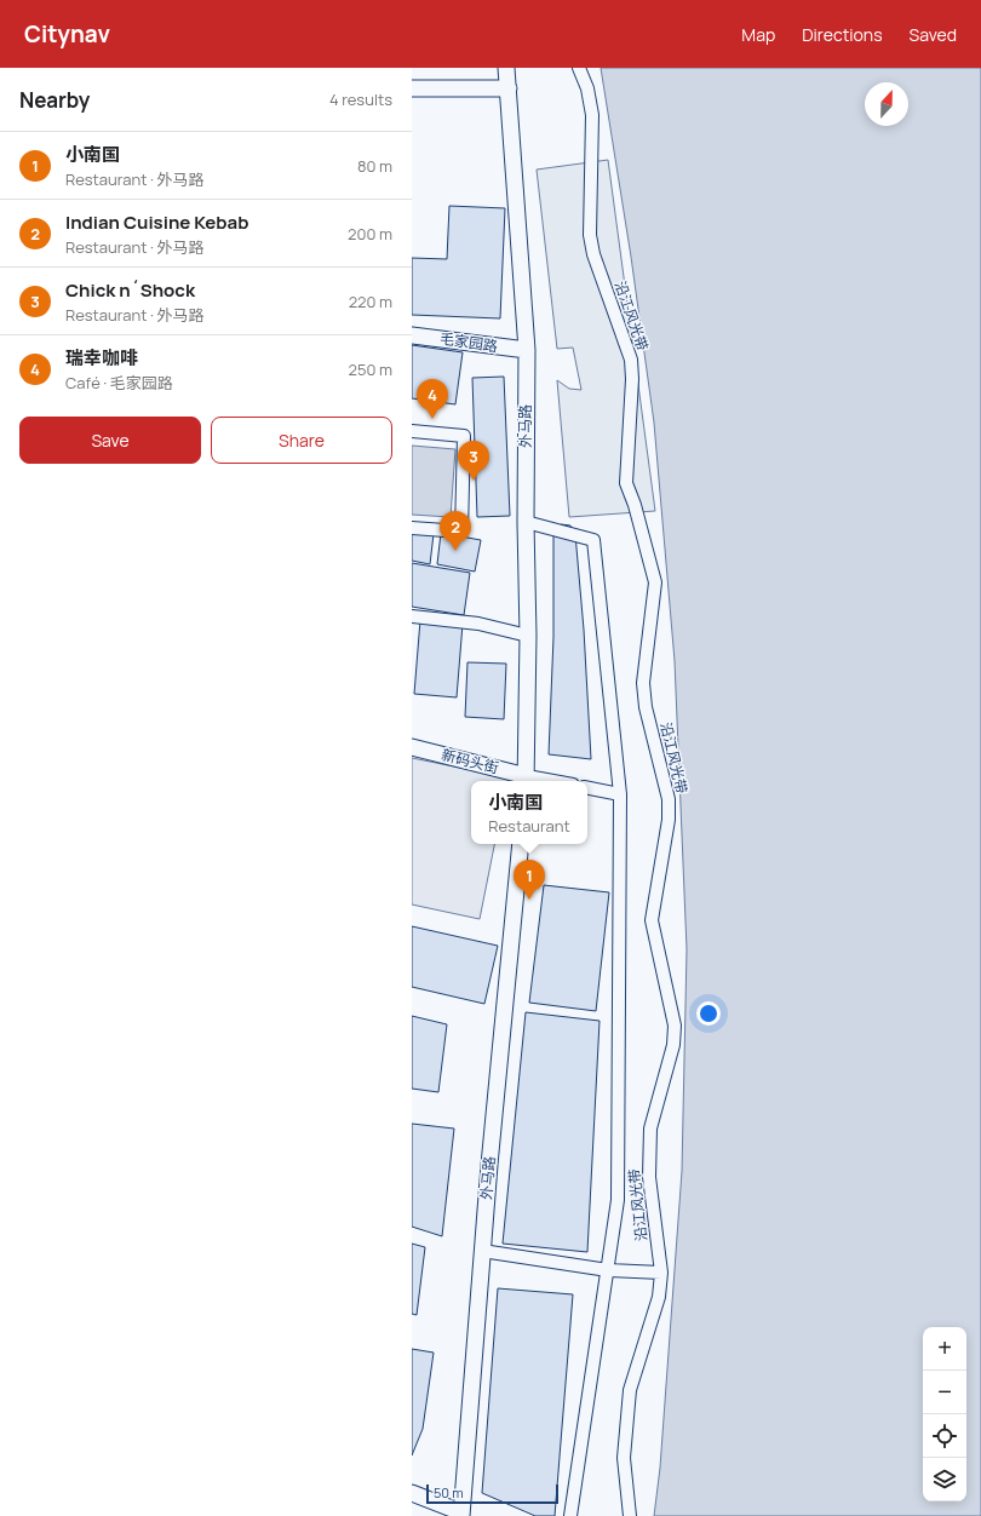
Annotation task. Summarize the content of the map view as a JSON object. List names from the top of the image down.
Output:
{
  "streets": {
    "street": [
      "沿江风光带",
      "毛家园路",
      "外马路",
      "新码头街"
    ]
  },
  "crossings": [
    ["毛家园路", "外马路"],
    ["外马路", "新码头街"]
  ],
  "scale_bar": "50 m",
  "north": "top",
  "page": {
    "header": "Citynav",
    "nav": ["Map", "Directions", "Saved"],
    "heading": ["Nearby", "4 results"],
    "list": [
      {
        "mark": "1",
        "name": "小南国",
        "note": "Restaurant · 外马路",
        "value": "80 m"
      },
      {
        "mark": "2",
        "name": "Indian Cuisine Kebab",
        "note": "Restaurant · 外马路",
        "value": "200 m"
      },
      {
        "mark": "3",
        "name": "Chick n´Shock",
        "note": "Restaurant · 外马路",
        "value": "220 m"
      },
      {
        "mark": "4",
        "name": "瑞幸咖啡",
        "note": "Café · 毛家园路",
        "value": "250 m"
      }
    ],
    "pins": [
      "4",
      "3",
      "2",
      "1"
    ],
    "buttons": ["Save", "Share"],
    "popup": ["小南国", "Restaurant"],
    "map_buttons": ["+", "−"],
    "scale": "50 m"
  }
}
